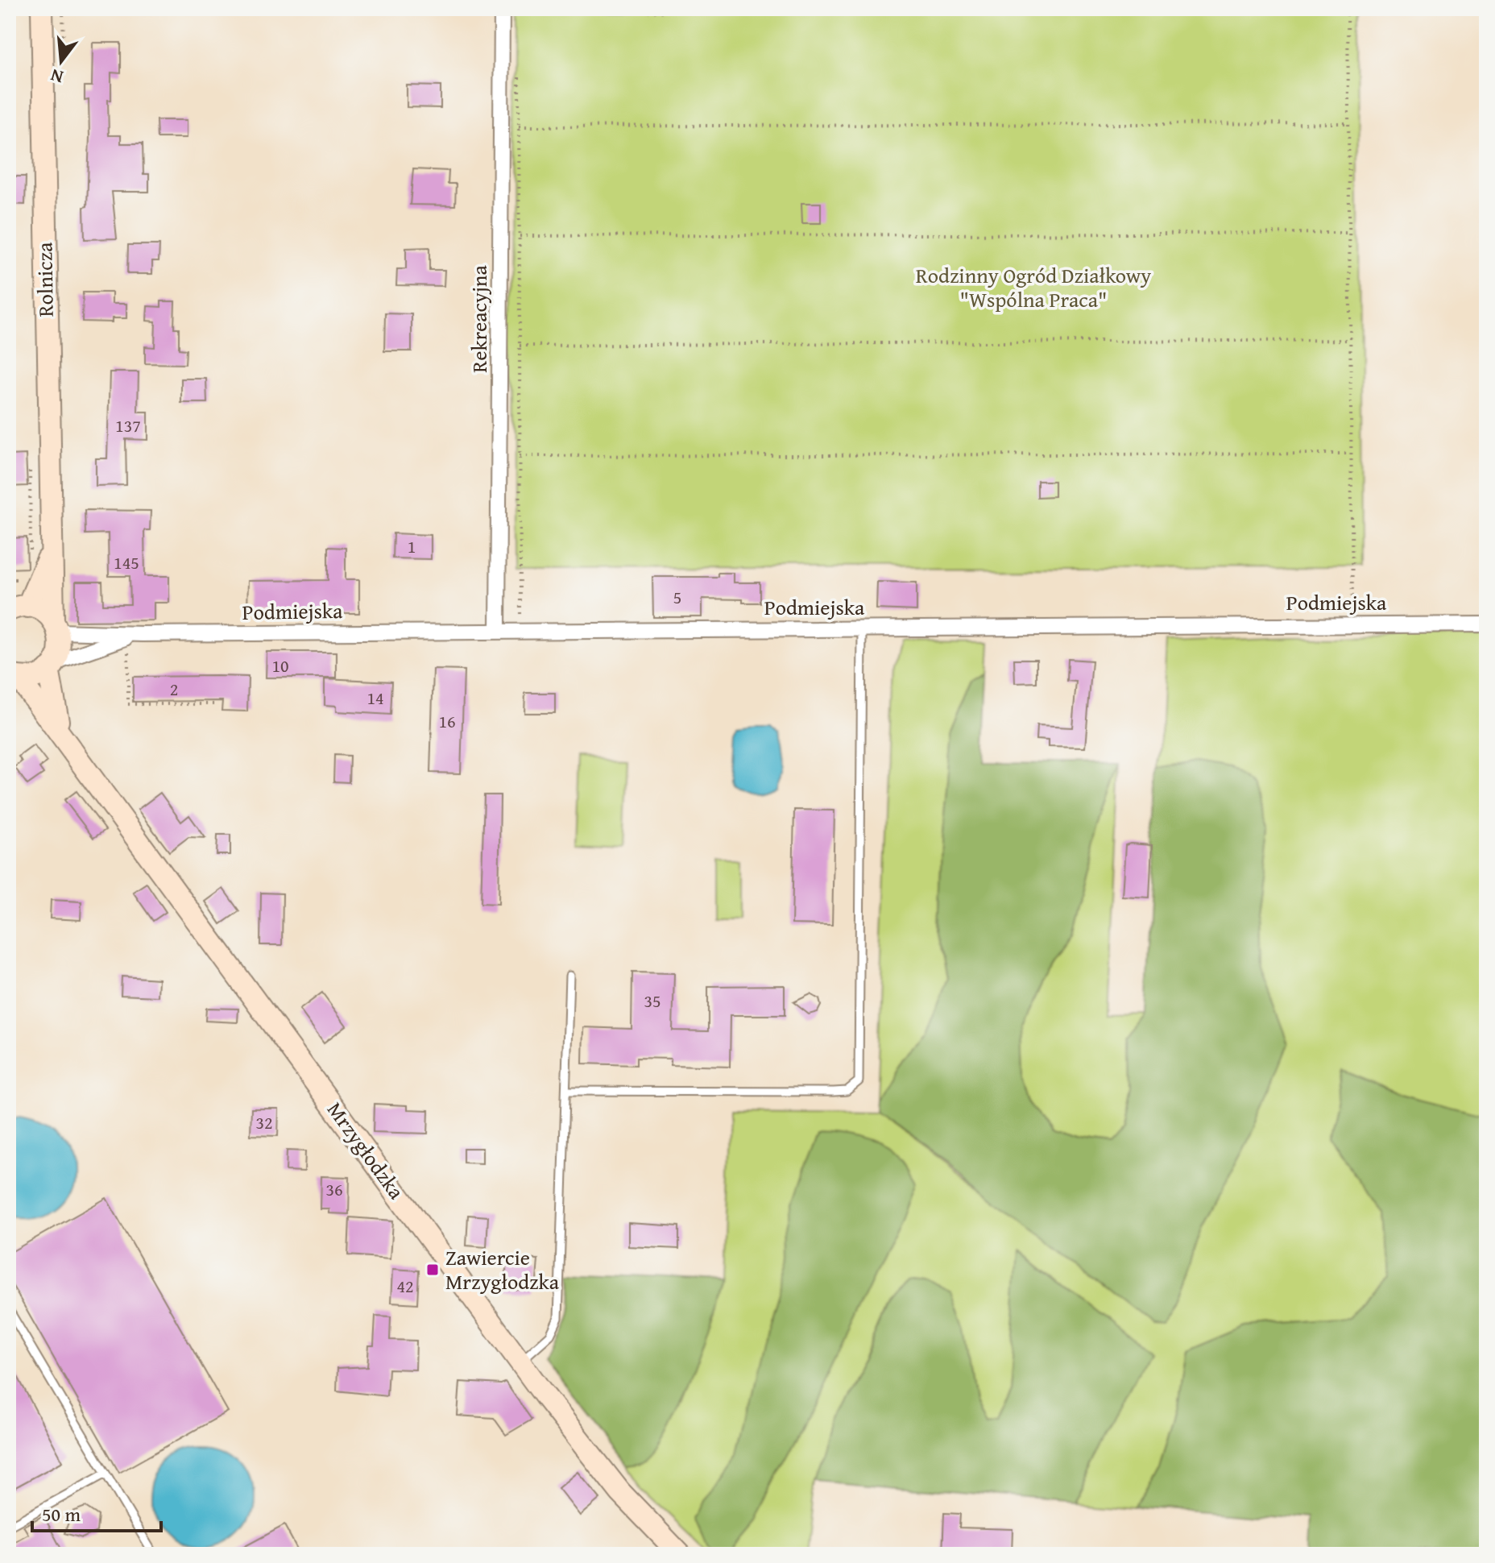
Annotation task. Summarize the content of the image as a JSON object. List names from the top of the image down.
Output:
{
  "streets": {
    "street": [
      "Rolnicza",
      "Rekreacyjna",
      "Podmiejska",
      "Mrzygłodzka"
    ]
  },
  "crossings": [
    ["Rolnicza", "Podmiejska"],
    ["Rolnicza", "Mrzygłodzka"],
    ["Rekreacyjna", "Podmiejska"],
    ["Podmiejska", "Mrzygłodzka"]
  ],
  "parks": ["Rodzinny Ogród Działkowy \"Wspólna Praca\""],
  "places": {
    "transit": ["Zawiercie Mrzygłodzka"]
  },
  "house_numbers": [
    "137",
    "1",
    "145",
    "5",
    "10",
    "2",
    "14",
    "16",
    "35",
    "32",
    "36",
    "42"
  ],
  "scale_bar": "50 m",
  "north": "bottom"
}
